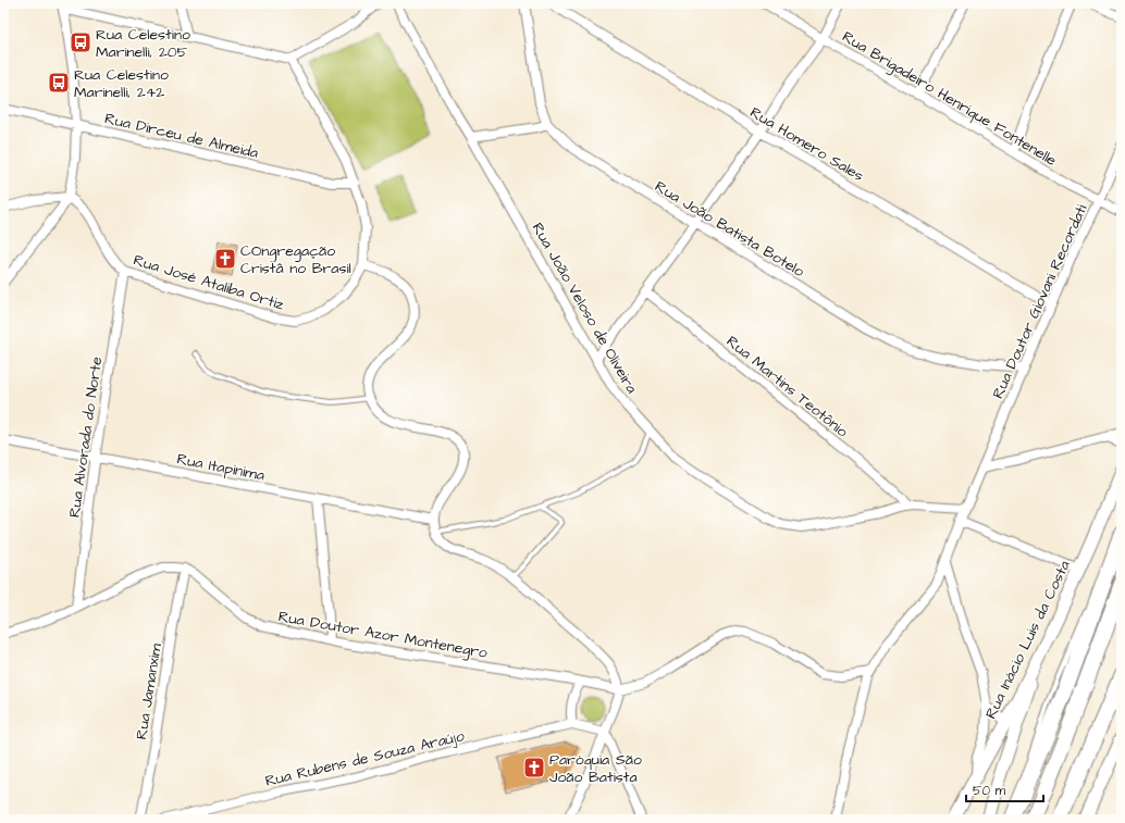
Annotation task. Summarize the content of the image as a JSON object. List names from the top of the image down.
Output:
{
  "streets": {
    "main road": ["Rua Inácio Luis da Costa"],
    "street": [
      "Rua Brigadeiro Henrique Fontenelle",
      "Rua Dirceu de Almeida",
      "Rua Homero Sales",
      "Rua João Batista Botelo",
      "Rua José Ataliba Ortiz",
      "Rua Doutor Giovani Recordati",
      "Rua João Veloso de Oliveira",
      "Rua Martins Teotônio",
      "Rua Alvorada do Norte",
      "Rua Itapinima",
      "Rua Doutor Azor Montenegro",
      "Rua Jamanxim",
      "Rua Rubens de Souza Araújo"
    ]
  },
  "crossings": [
    ["Rua Brigadeiro Henrique Fontenelle", "Rua Doutor Giovani Recordati"],
    ["Rua Homero Sales", "Rua Doutor Giovani Recordati"],
    ["Rua João Batista Botelo", "Rua Doutor Giovani Recordati"],
    ["Rua José Ataliba Ortiz", "Rua Alvorada do Norte"],
    ["Rua João Veloso de Oliveira", "Rua Martins Teotônio"],
    ["Rua Alvorada do Norte", "Rua Itapinima"],
    ["Rua Doutor Azor Montenegro", "Rua Jamanxim"]
  ],
  "places": {
    "bus stop": ["Rua Celestino Marinelli, 205", "Rua Celestino Marinelli, 242"],
    "church": ["COngregação Cristâ no Brasil", "Paróquia São João Batista"]
  },
  "scale_bar": "50 m"
}
